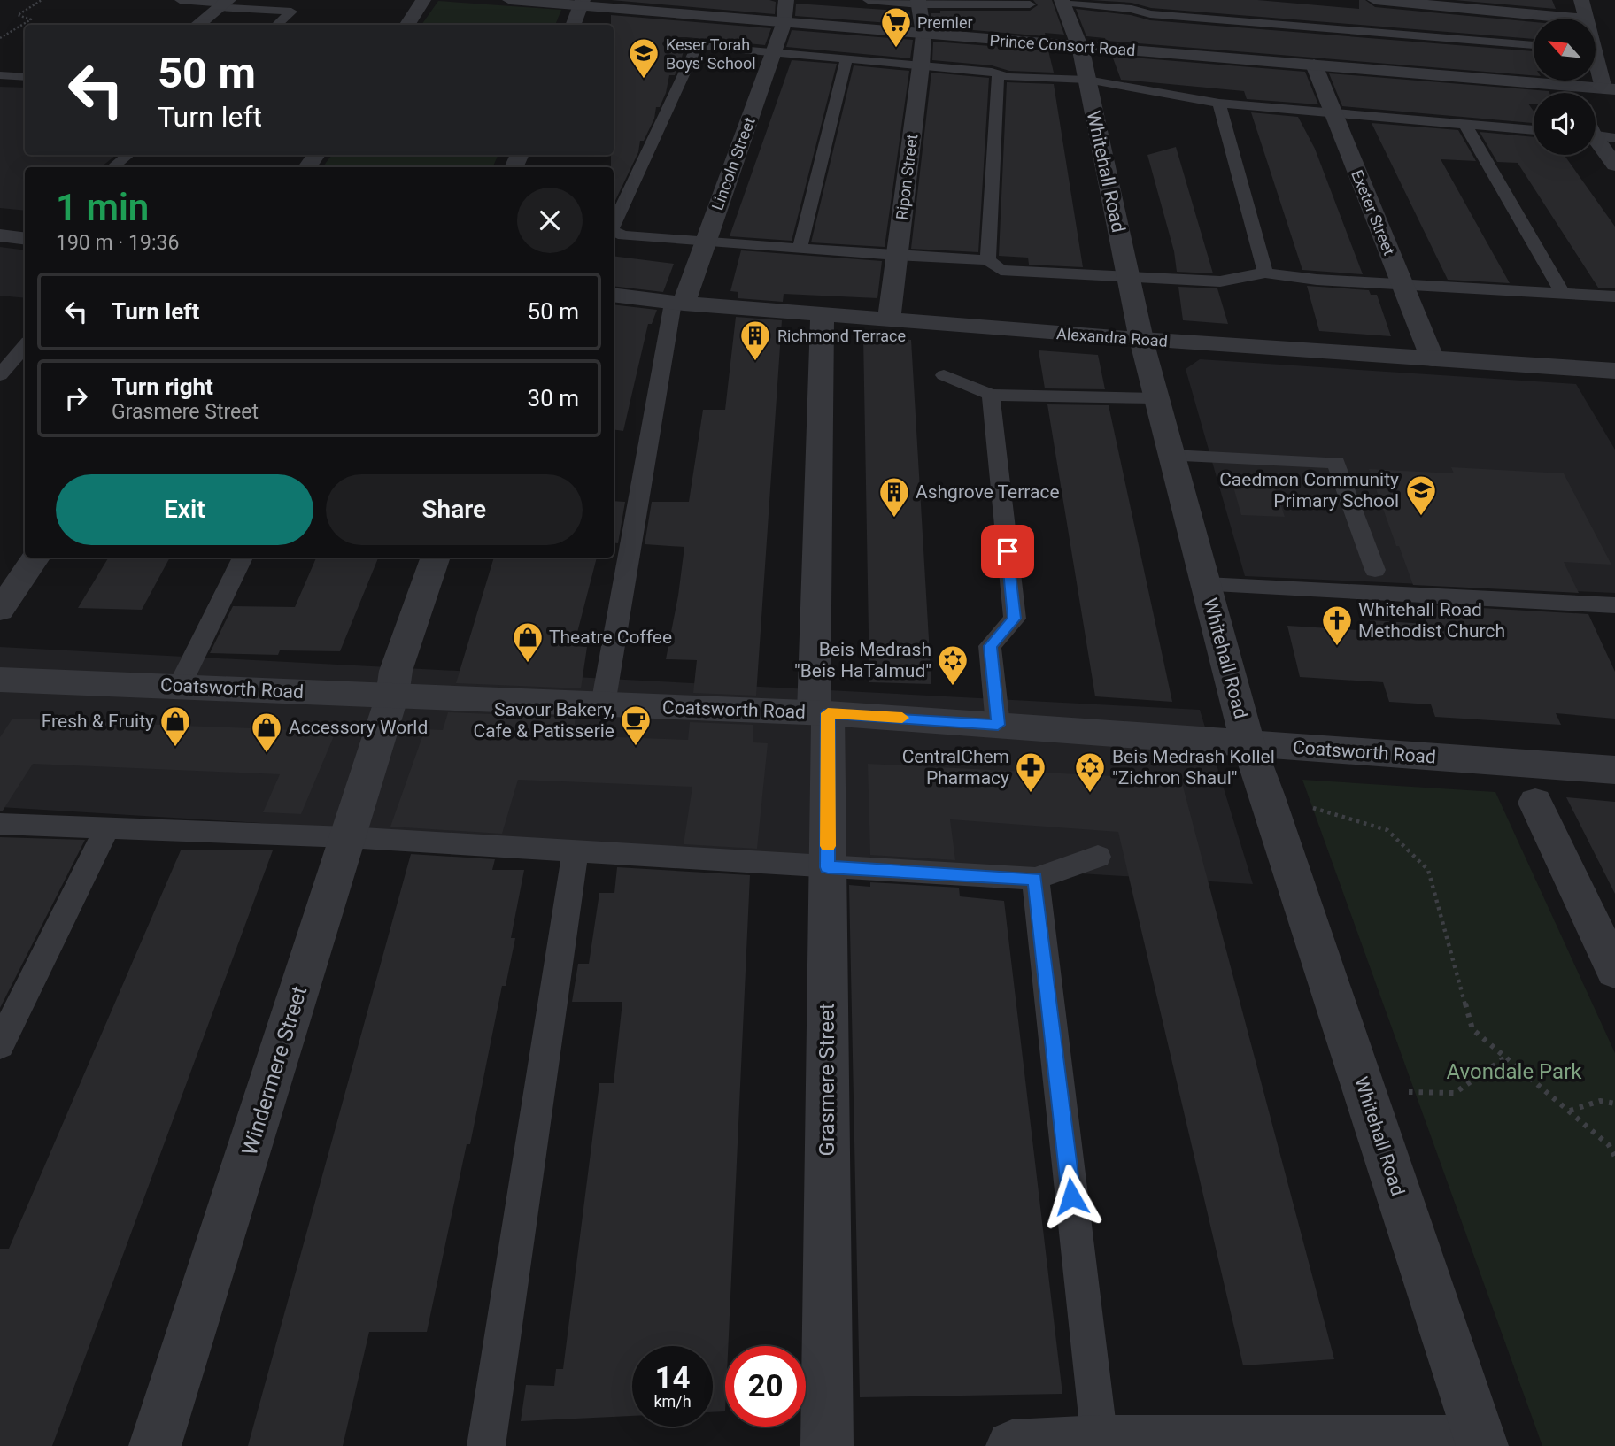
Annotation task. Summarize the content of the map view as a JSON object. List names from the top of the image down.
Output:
{
  "streets": {
    "street": [
      "Prince Consort Road",
      "Lincoln Street",
      "Whitehall Road",
      "Ripon Street",
      "Exeter Street",
      "Alexandra Road",
      "Coatsworth Road",
      "Windermere Street",
      "Grasmere Street"
    ]
  },
  "crossings": [
    ["Prince Consort Road", "Lincoln Street"],
    ["Prince Consort Road", "Whitehall Road"],
    ["Prince Consort Road", "Ripon Street"],
    ["Prince Consort Road", "Exeter Street"],
    ["Lincoln Street", "Alexandra Road"],
    ["Whitehall Road", "Alexandra Road"],
    ["Whitehall Road", "Coatsworth Road"],
    ["Ripon Street", "Alexandra Road"],
    ["Exeter Street", "Alexandra Road"],
    ["Alexandra Road", "Grasmere Street"],
    ["Coatsworth Road", "Windermere Street"],
    ["Coatsworth Road", "Grasmere Street"]
  ],
  "parks": ["Avondale Park"],
  "places": {
    "supermarket": ["Premier"],
    "school or university": ["Keser Torah Boys' School", "Caedmon Community Primary School"],
    "building": ["Richmond Terrace", "Ashgrove Terrace"],
    "church": ["Whitehall Road Methodist Church"],
    "shop": ["Theatre Coffee", "Fresh & Fruity", "Accessory World"],
    "synagogue": ["Beis Medrash \"Beis HaTalmud\"", "Beis Medrash Kollel \"Zichron Shaul\""],
    "cafe": ["Savour Bakery, Cafe & Patisserie"],
    "pharmacy": ["CentralChem Pharmacy"]
  },
  "north": "top left",
  "page": {
    "turn": ["50 m", "Turn left"],
    "heading": ["1 min", "190 m · 19:36"],
    "list": [
      {
        "name": "Turn left",
        "value": "50 m"
      },
      {
        "name": "Turn right",
        "note": "Grasmere Street",
        "value": "30 m"
      }
    ],
    "buttons": ["Exit", "Share"],
    "speed": "14 km/h",
    "limit": "20"
  }
}
